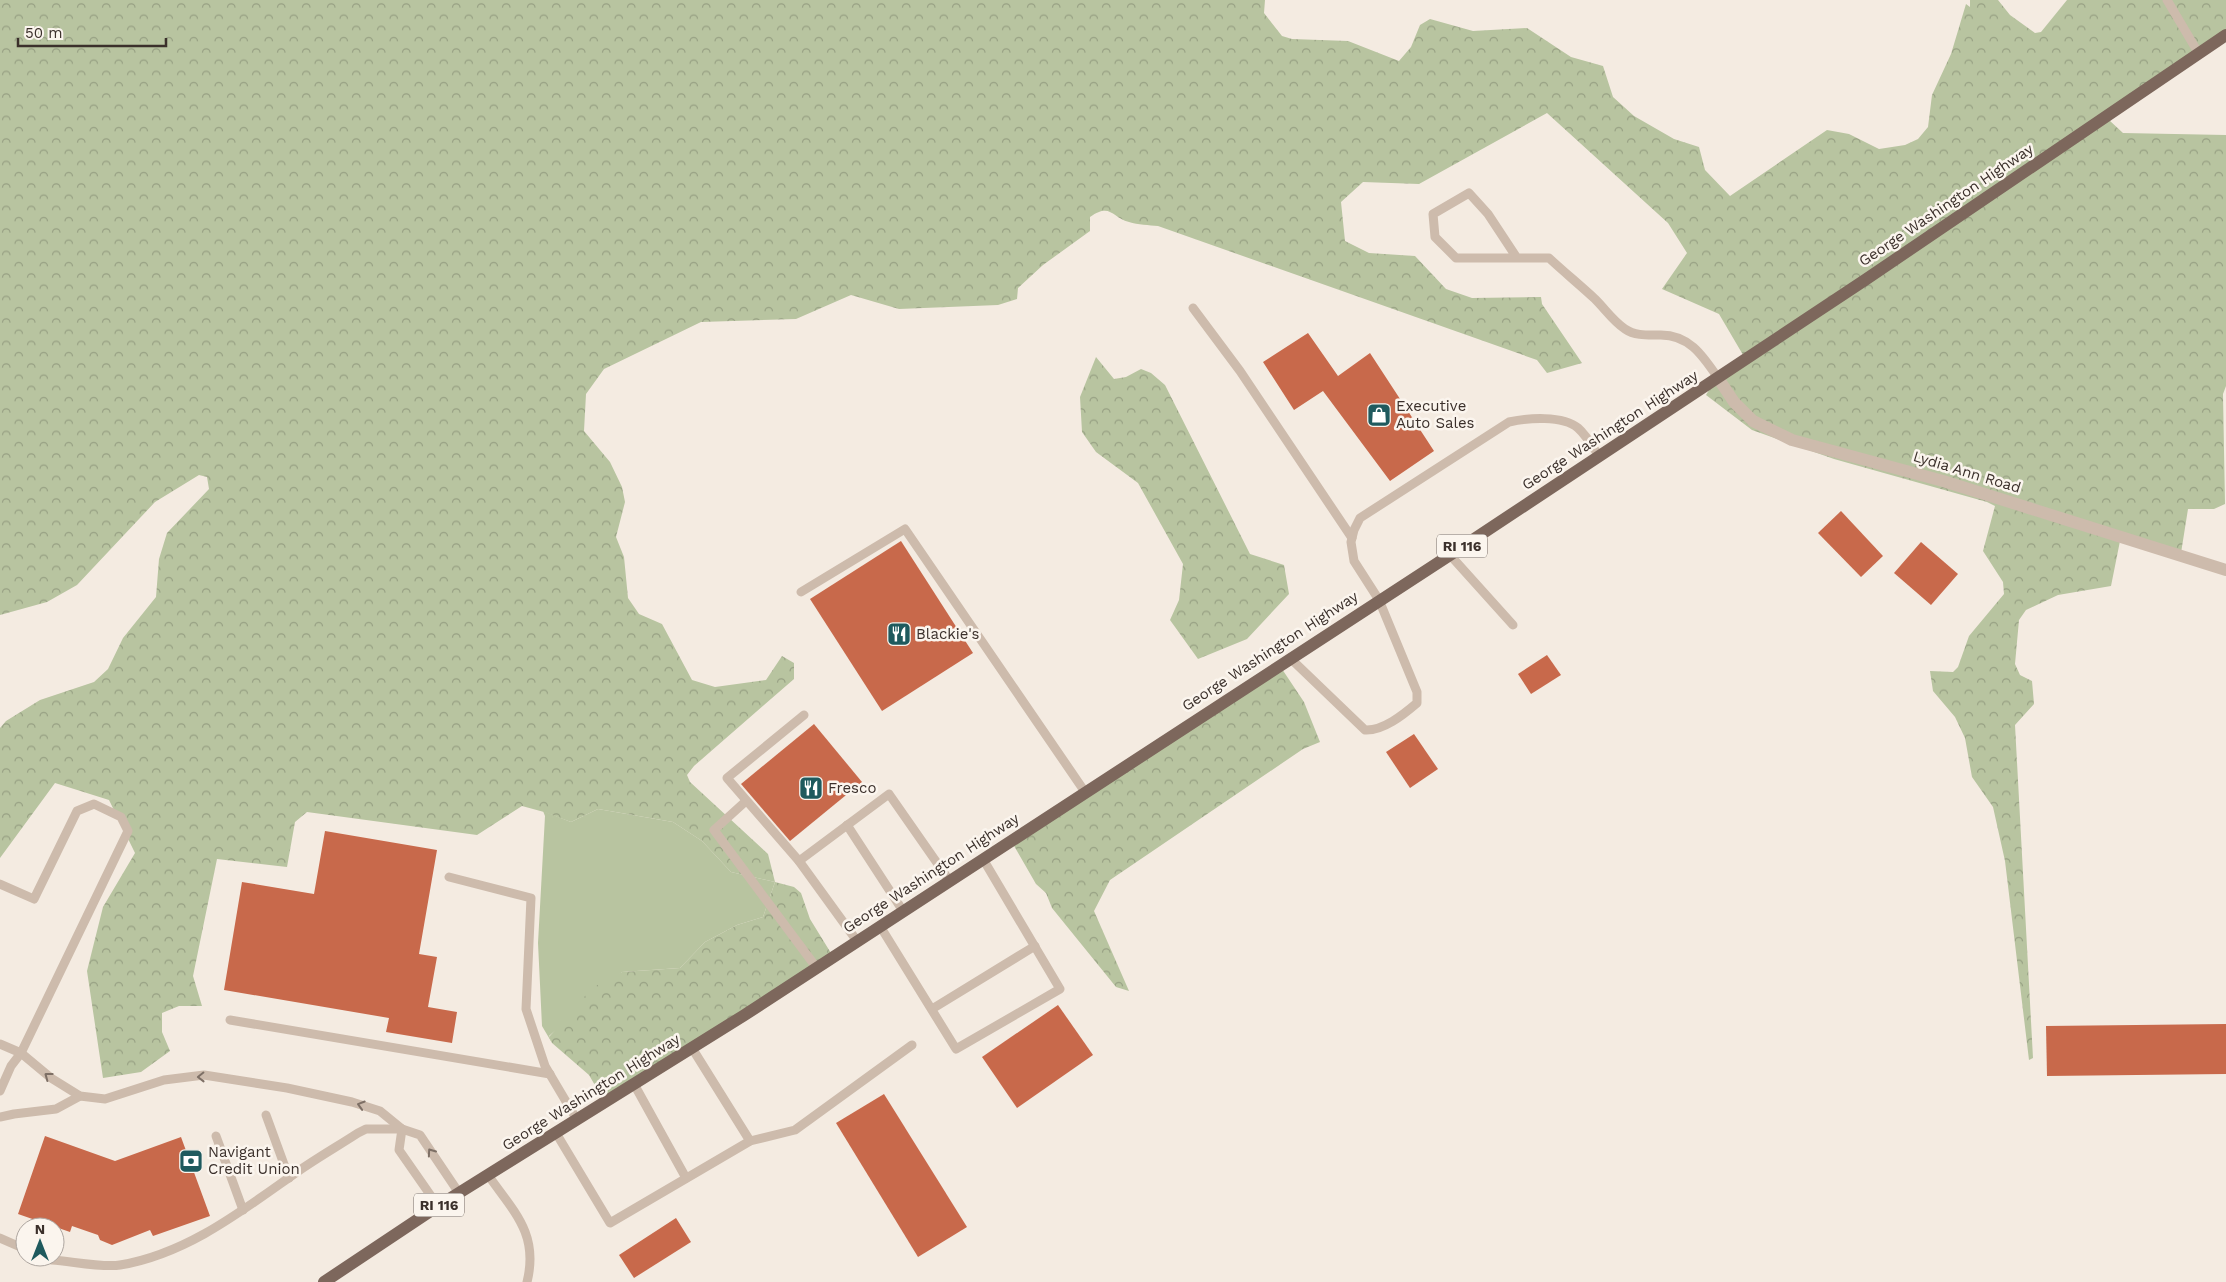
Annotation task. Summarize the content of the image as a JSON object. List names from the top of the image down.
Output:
{
  "streets": {
    "main road": ["George Washington Highway", "RI 116"],
    "street": ["Lydia Ann Road"]
  },
  "crossings": [
    ["George Washington Highway", "Lydia Ann Road"]
  ],
  "places": {
    "shop": ["Executive Auto Sales"],
    "restaurant": ["Blackie's", "Fresco"],
    "bank": ["Navigant Credit Union"]
  },
  "scale_bar": "50 m",
  "north": "top"
}
